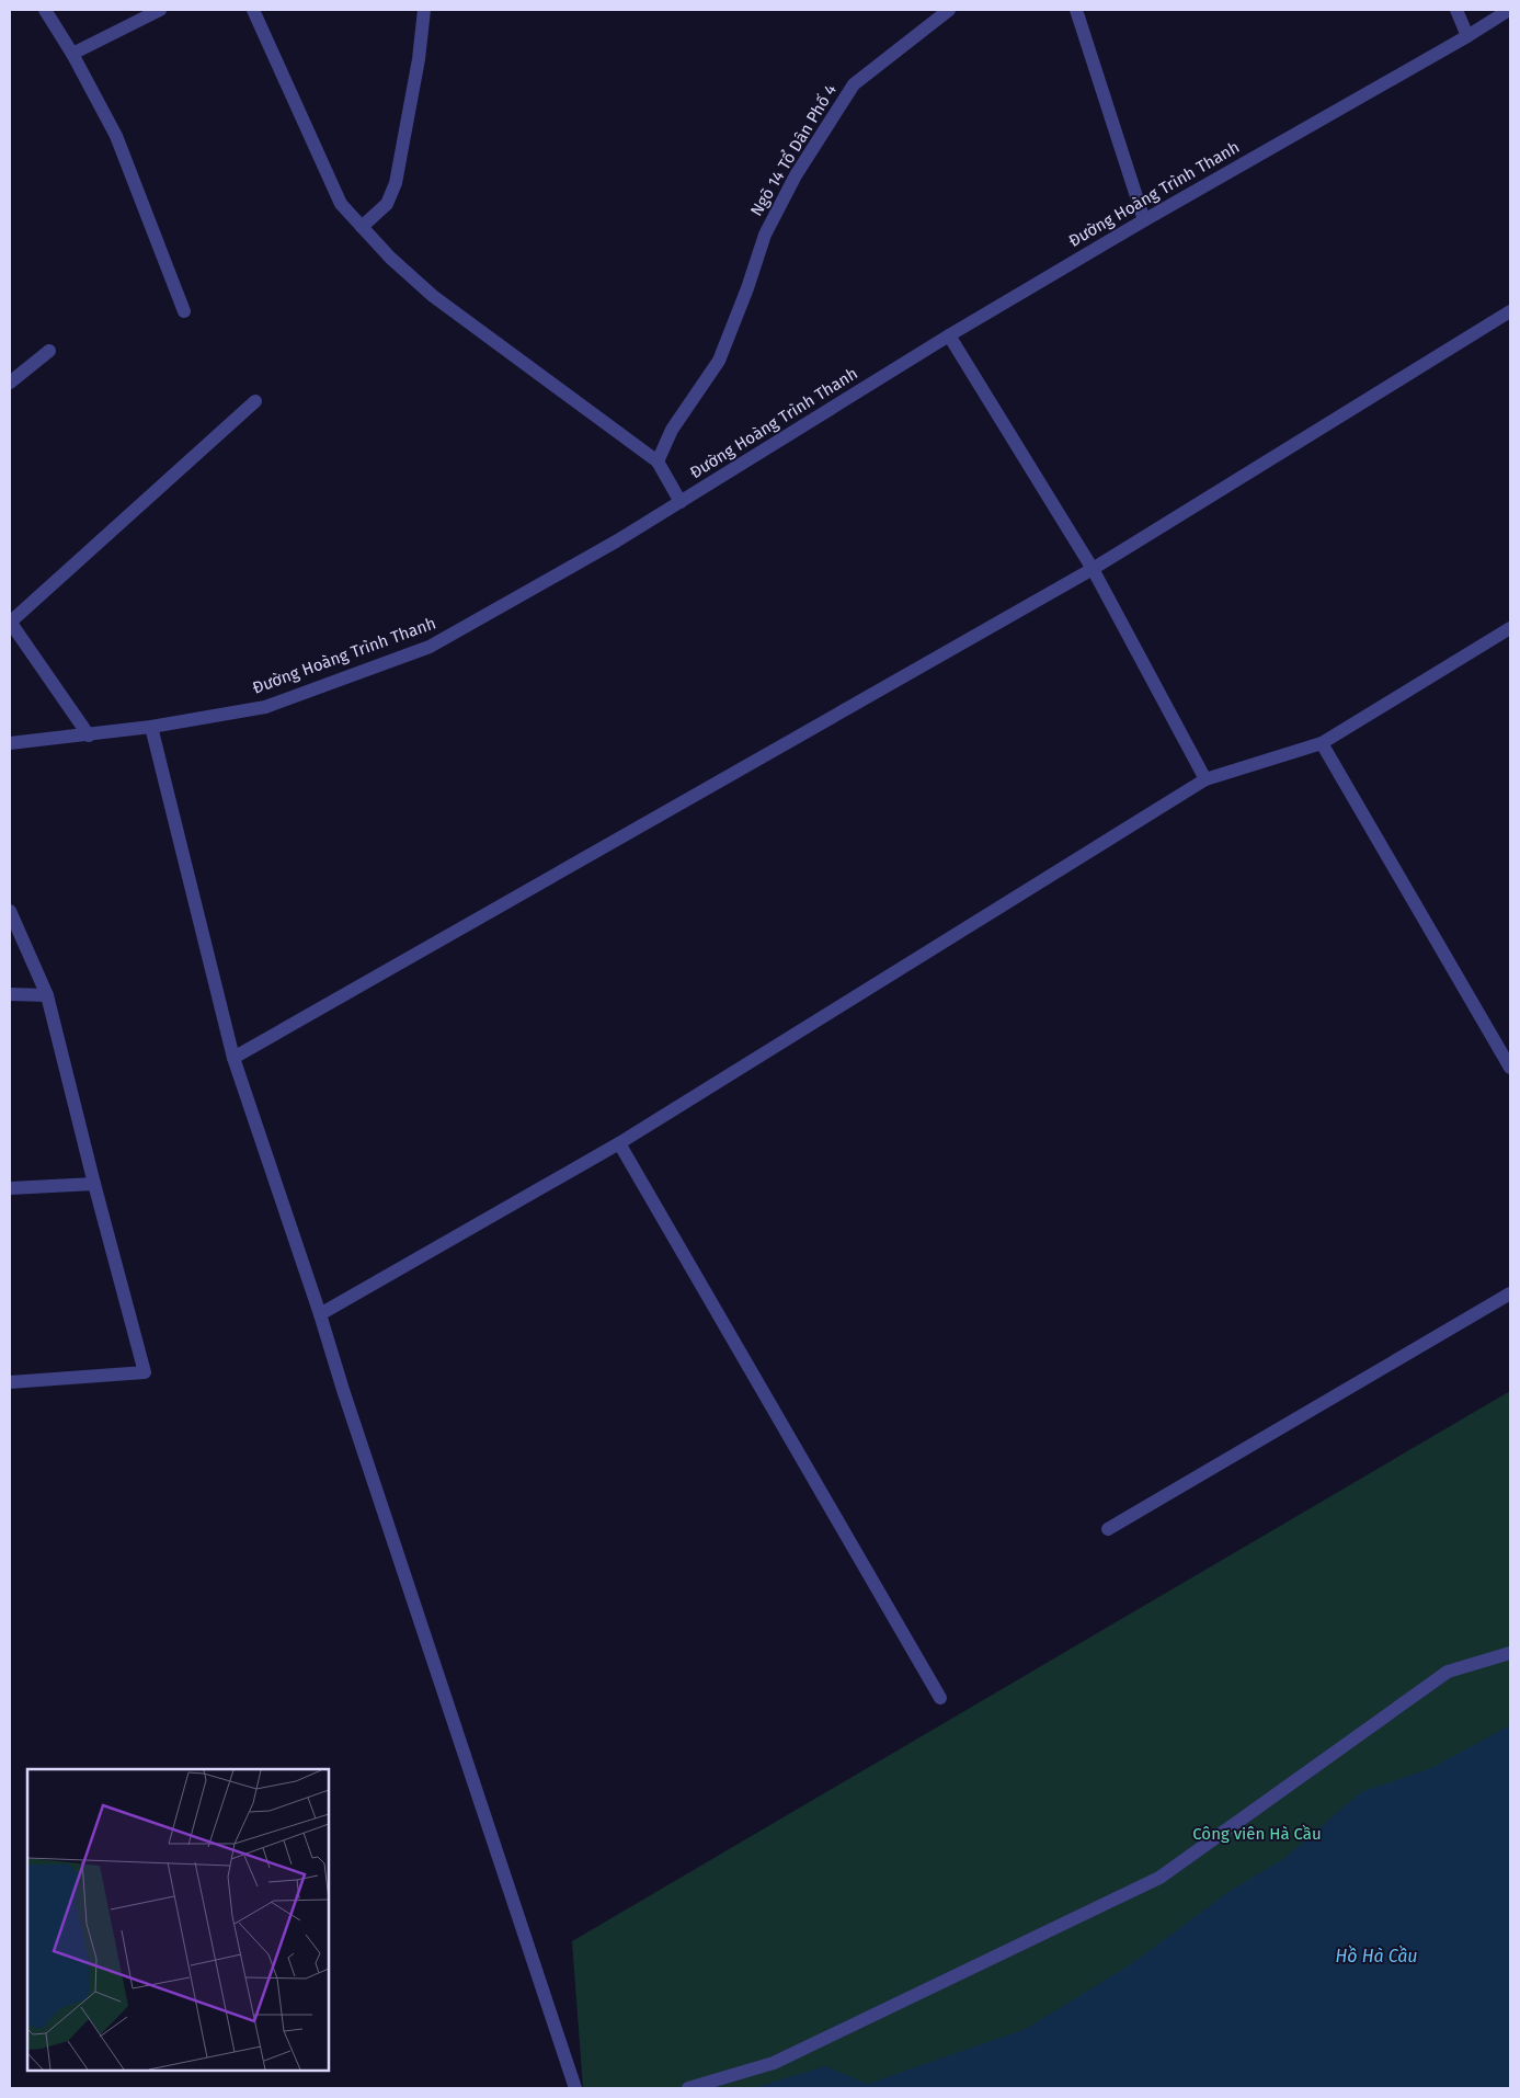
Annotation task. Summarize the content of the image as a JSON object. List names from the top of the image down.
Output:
{
  "streets": {
    "street": ["Ngõ 14 Tổ Dân Phố 4", "Đường Hoàng Trình Thanh"]
  },
  "water": ["Hồ Hà Cầu"],
  "parks": ["Công viên Hà Cầu"]
}
